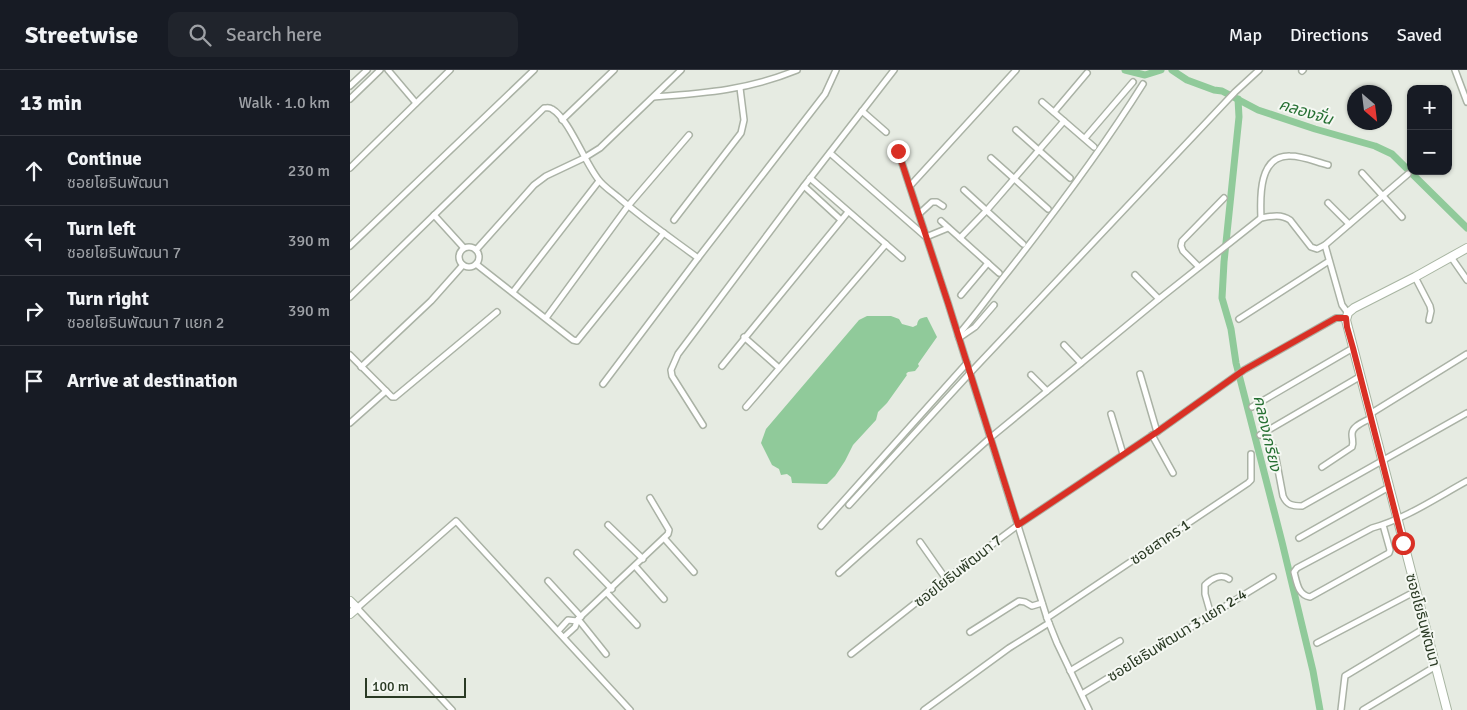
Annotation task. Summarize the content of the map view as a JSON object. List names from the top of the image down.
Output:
{
  "streets": {
    "street": [
      "ซอยสาคร 1",
      "ซอยโยธินพัฒนา 7",
      "ซอยโยธินพัฒนา",
      "ซอยโยธินพัฒนา 3 แยก 2-4"
    ]
  },
  "crossings": [
    ["ซอยโยธินพัฒนา 7", "ซอยโยธินพัฒนา"]
  ],
  "water": ["คลองจั่น", "คลองเกรียง"],
  "scale_bar": "100 m",
  "north": "bottom right",
  "page": {
    "header": "Streetwise",
    "search": "Search here",
    "nav": ["Map", "Directions", "Saved"],
    "heading": ["13 min", "Walk · 1.0 km"],
    "map_buttons": ["+", "−"],
    "list": [
      ["Continue", "ซอยโยธินพัฒนา", "230 m"],
      ["Turn left", "ซอยโยธินพัฒนา 7", "390 m"],
      ["Turn right", "ซอยโยธินพัฒนา 7 แยก 2", "390 m"],
      "Arrive at destination"
    ],
    "scale": "100 m"
  }
}
